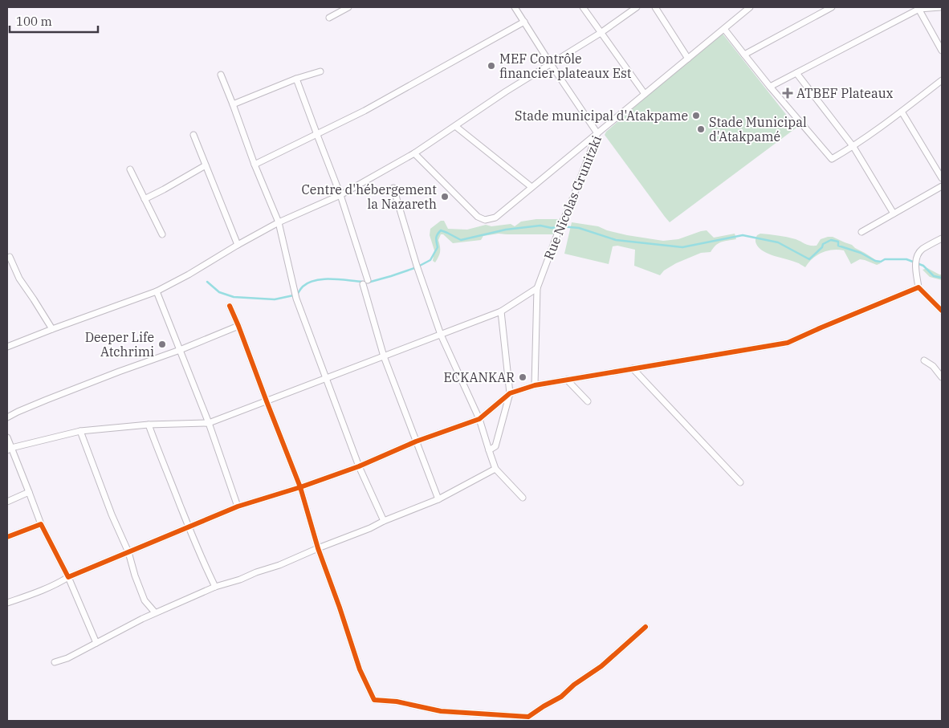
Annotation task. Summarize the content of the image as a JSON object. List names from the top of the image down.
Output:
{
  "streets": {
    "street": ["Rue Nicolas Grunitzki"]
  },
  "places": {
    "other": [
      "MEF Contrôle financier plateaux Est",
      "Stade municipal d'Atakpame",
      "Stade Municipal d'Atakpamé",
      "Centre d'hébergement la Nazareth",
      "Deeper Life Atchrimi",
      "ECKANKAR"
    ],
    "health": ["ATBEF Plateaux"]
  },
  "scale_bar": "100 m"
}
